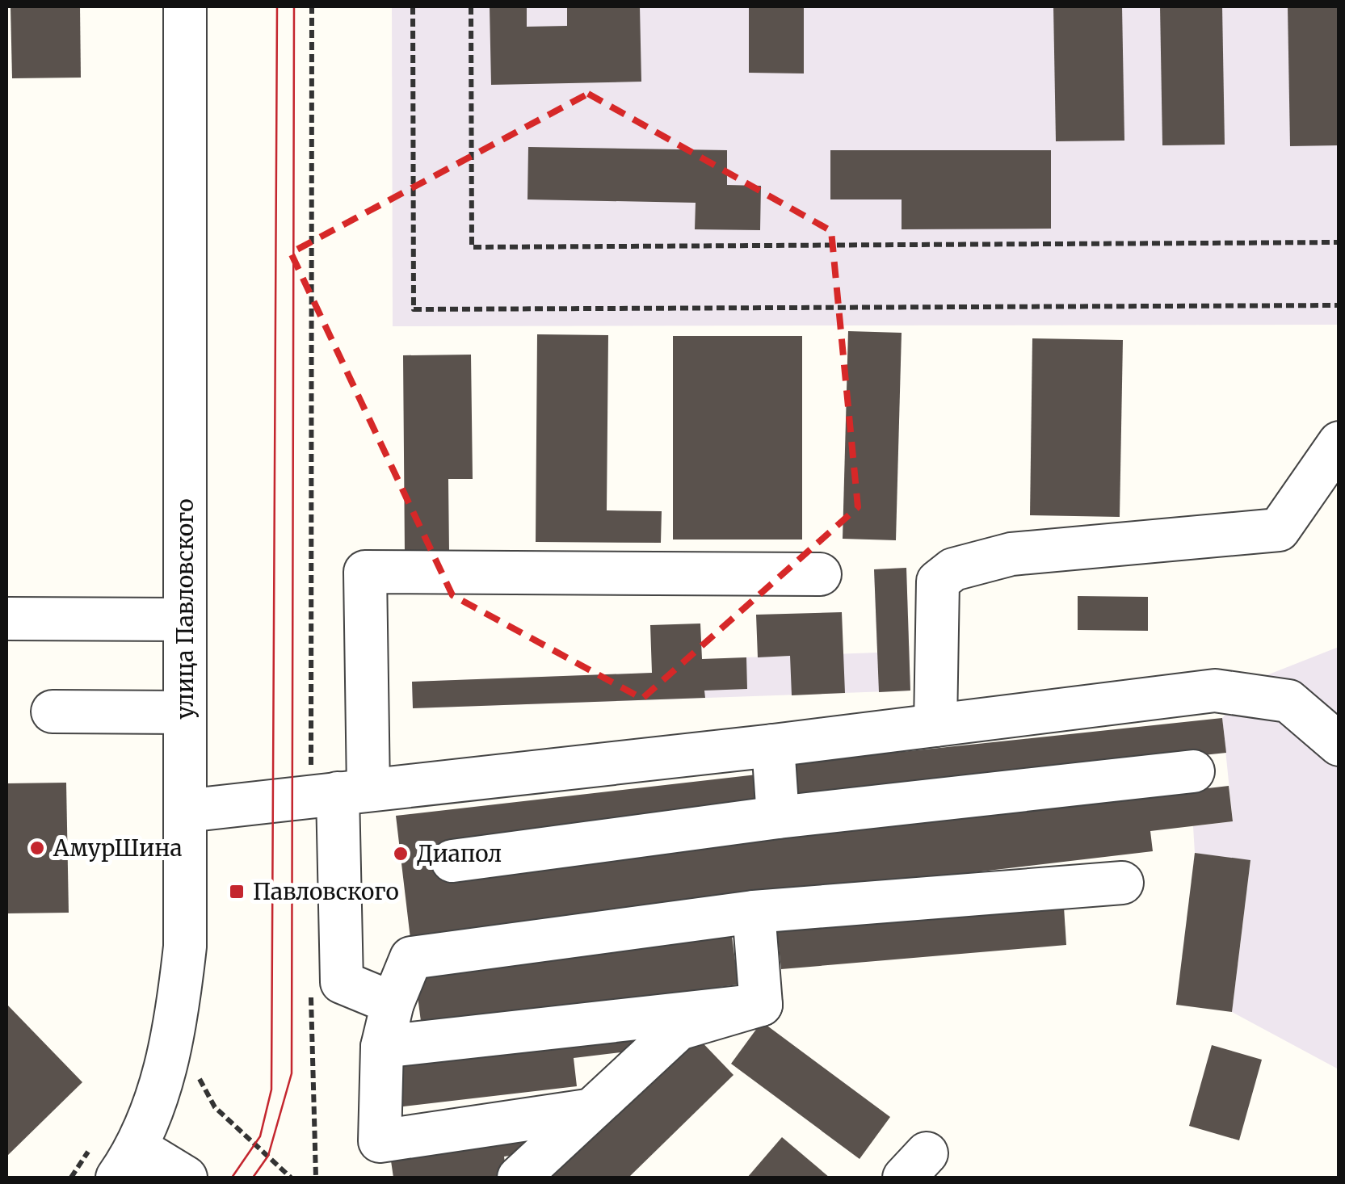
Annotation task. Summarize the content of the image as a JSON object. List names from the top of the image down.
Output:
{
  "streets": {
    "street": ["улица Павловского"]
  },
  "places": {
    "other": ["АмурШина", "Диапол"],
    "transit": ["Павловского"]
  }
}
